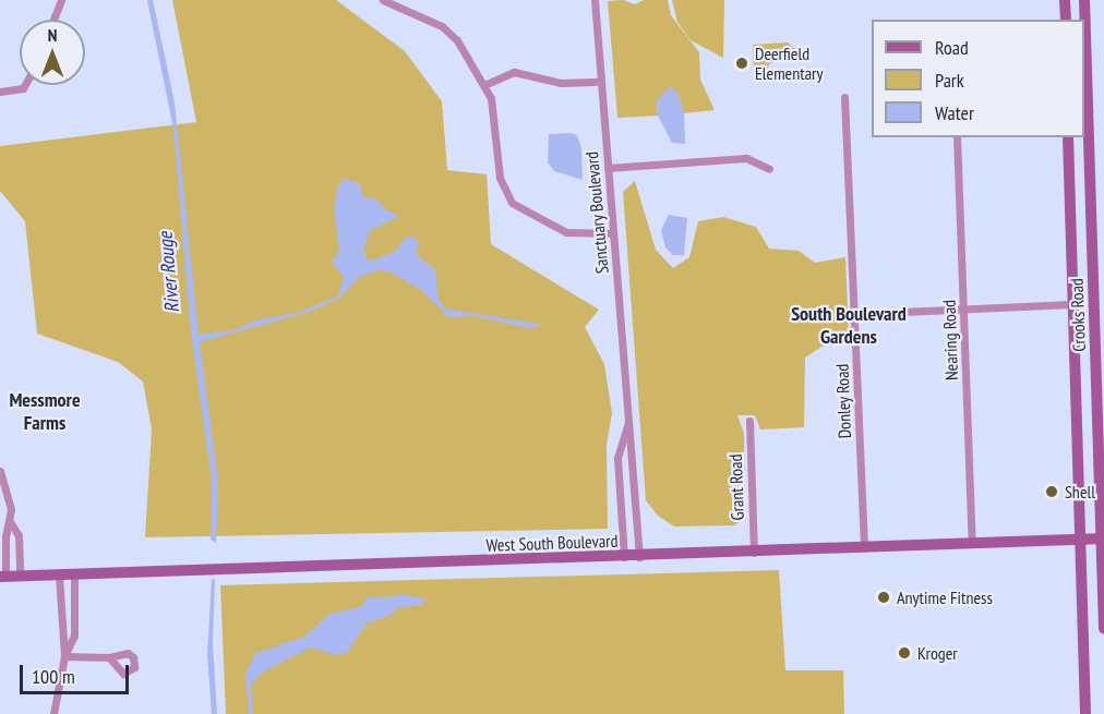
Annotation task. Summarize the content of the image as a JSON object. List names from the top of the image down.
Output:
{
  "streets": {
    "main road": ["Crooks Road", "West South Boulevard"],
    "street": [
      "Sanctuary Boulevard",
      "Nearing Road",
      "Donley Road",
      "Grant Road"
    ]
  },
  "crossings": [
    ["Sanctuary Boulevard", "West South Boulevard"],
    ["Crooks Road", "West South Boulevard"],
    ["Nearing Road", "West South Boulevard"],
    ["Donley Road", "West South Boulevard"],
    ["Grant Road", "West South Boulevard"]
  ],
  "districts": ["South Boulevard Gardens", "Messmore Farms"],
  "water": ["River Rouge"],
  "places": [
    "Deerfield Elementary",
    "Shell",
    "Anytime Fitness",
    "Kroger"
  ],
  "legend": ["Road", "Park", "Water"],
  "scale_bar": "100 m",
  "north": "top"
}
